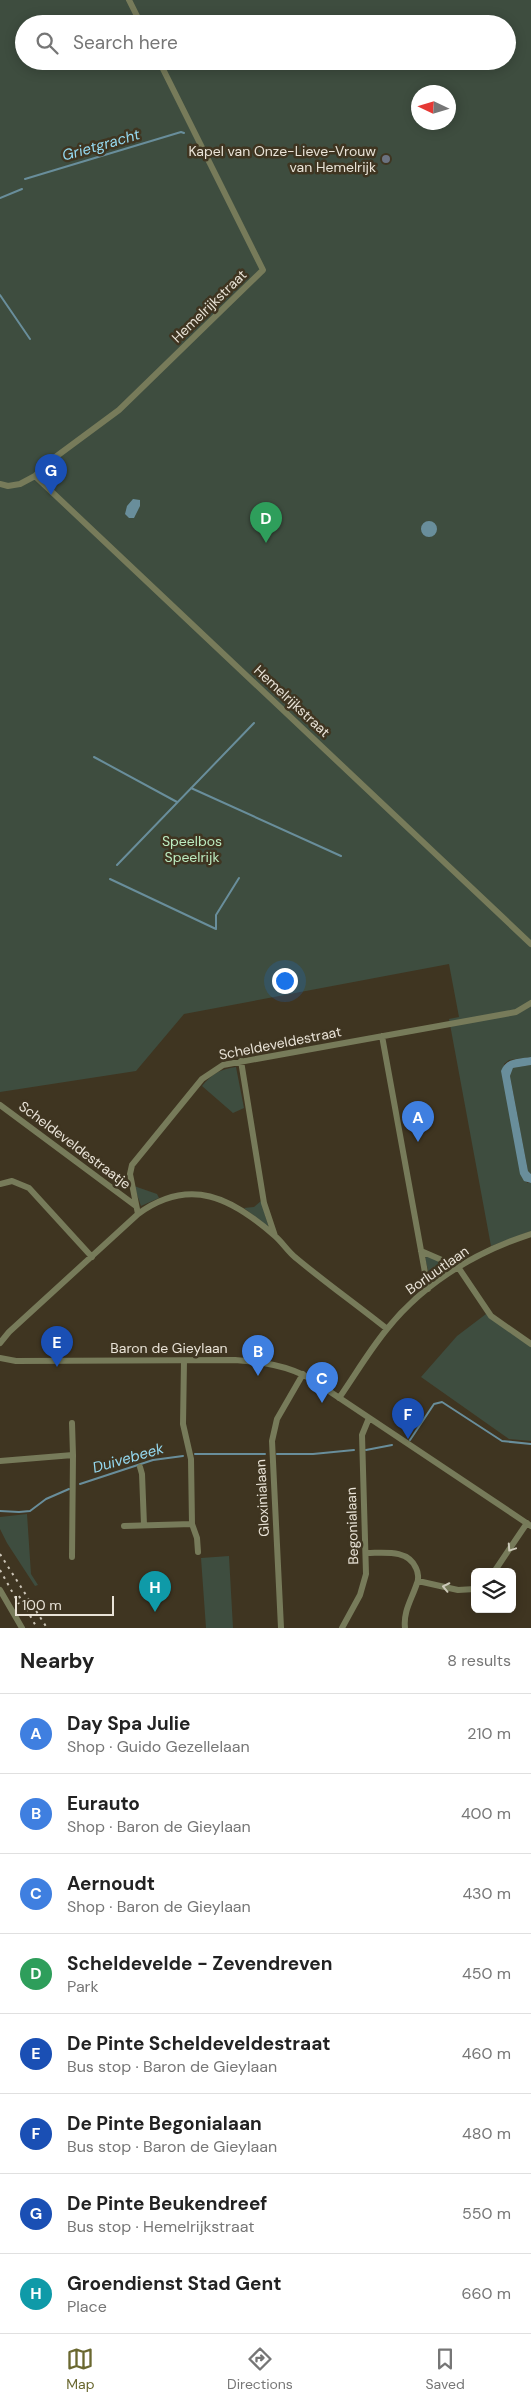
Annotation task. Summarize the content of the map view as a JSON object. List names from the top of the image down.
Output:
{
  "streets": {
    "street": [
      "Hemelrijkstraat",
      "Scheldeveldestraat",
      "Scheldeveldestraatje",
      "Borluutlaan",
      "Baron de Gieylaan",
      "Gloxinialaan",
      "Begonialaan"
    ]
  },
  "crossings": [
    ["Scheldeveldestraat", "Scheldeveldestraatje"],
    ["Borluutlaan", "Baron de Gieylaan"],
    ["Baron de Gieylaan", "Gloxinialaan"],
    ["Baron de Gieylaan", "Begonialaan"]
  ],
  "water": ["Grietgracht", "Duivebeek"],
  "parks": ["Speelbos Speelrijk"],
  "places": ["Kapel van Onze-Lieve-Vrouw van Hemelrijk"],
  "scale_bar": "100 m",
  "north": "left",
  "page": {
    "search": "Search here",
    "pins": [
      "G",
      "D",
      "A",
      "E",
      "B",
      "C",
      "F",
      "H"
    ],
    "scale": "100 m",
    "heading": ["Nearby", "8 results"],
    "list": [
      {
        "mark": "A",
        "name": "Day Spa Julie",
        "note": "Shop · Guido Gezellelaan",
        "value": "210 m"
      },
      {
        "mark": "B",
        "name": "Eurauto",
        "note": "Shop · Baron de Gieylaan",
        "value": "400 m"
      },
      {
        "mark": "C",
        "name": "Aernoudt",
        "note": "Shop · Baron de Gieylaan",
        "value": "430 m"
      },
      {
        "mark": "D",
        "name": "Scheldevelde - Zevendreven",
        "note": "Park",
        "value": "450 m"
      },
      {
        "mark": "E",
        "name": "De Pinte Scheldeveldestraat",
        "note": "Bus stop · Baron de Gieylaan",
        "value": "460 m"
      },
      {
        "mark": "F",
        "name": "De Pinte Begonialaan",
        "note": "Bus stop · Baron de Gieylaan",
        "value": "480 m"
      },
      {
        "mark": "G",
        "name": "De Pinte Beukendreef",
        "note": "Bus stop · Hemelrijkstraat",
        "value": "550 m"
      },
      {
        "mark": "H",
        "name": "Groendienst Stad Gent",
        "note": "Place",
        "value": "660 m"
      }
    ],
    "nav": ["Map", "Directions", "Saved"]
  }
}
